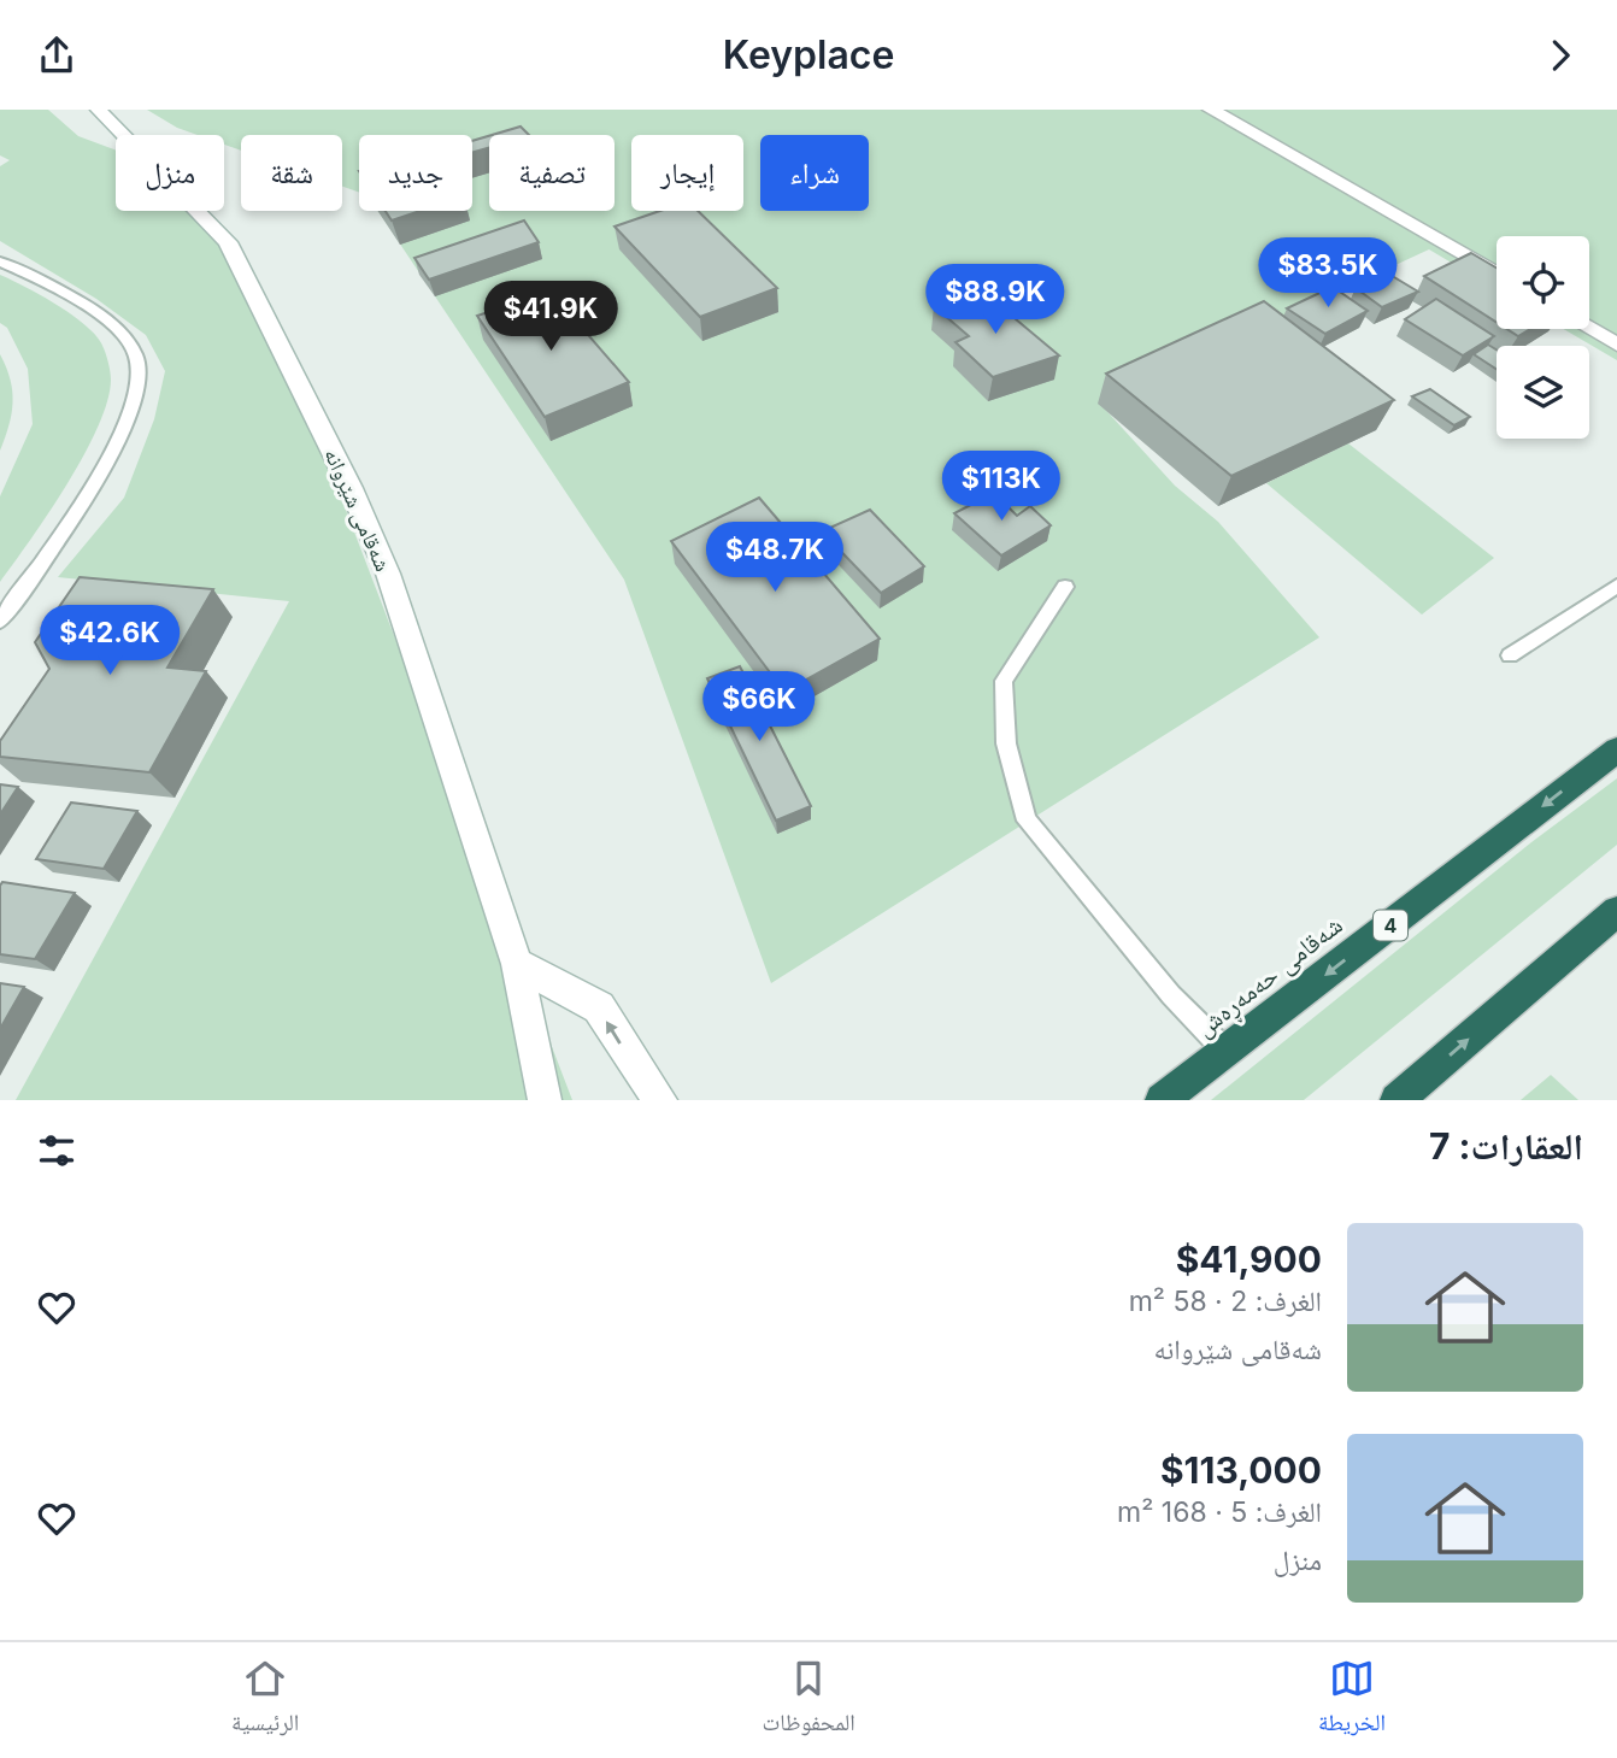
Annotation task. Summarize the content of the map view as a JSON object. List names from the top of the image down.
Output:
{
  "streets": {
    "highway": ["4", "شەقامی حەمەڕەش"],
    "street": ["شەقامی شێروانە"]
  },
  "page": {
    "header": "Keyplace",
    "chip": [
      "شراء",
      "إيجار",
      "تصفية",
      "جديد",
      "شقة",
      "منزل"
    ],
    "price": [
      "$83.5K",
      "$88.9K",
      "$41.9K",
      "$113K",
      "$48.7K",
      "$42.6K",
      "$66K"
    ],
    "heading": "العقارات: 7",
    "list": [
      {
        "name": "$41,900",
        "note": "الغرف: 2 · 58 m² · شەقامی شێروانە"
      },
      {
        "name": "$113,000",
        "note": "الغرف: 5 · 168 m² · منزل"
      }
    ],
    "tabs": ["الخريطة", "المحفوظات", "الرئيسية"]
  }
}
